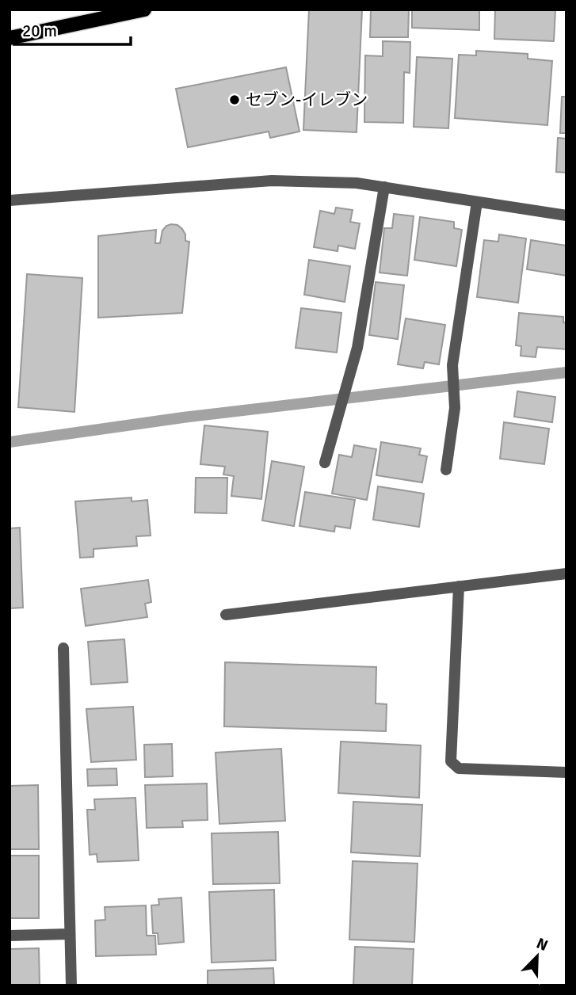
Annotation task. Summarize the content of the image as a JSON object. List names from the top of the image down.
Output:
{
  "places": ["セブン-イレブン"],
  "scale_bar": "20 m",
  "north": "top right"
}
